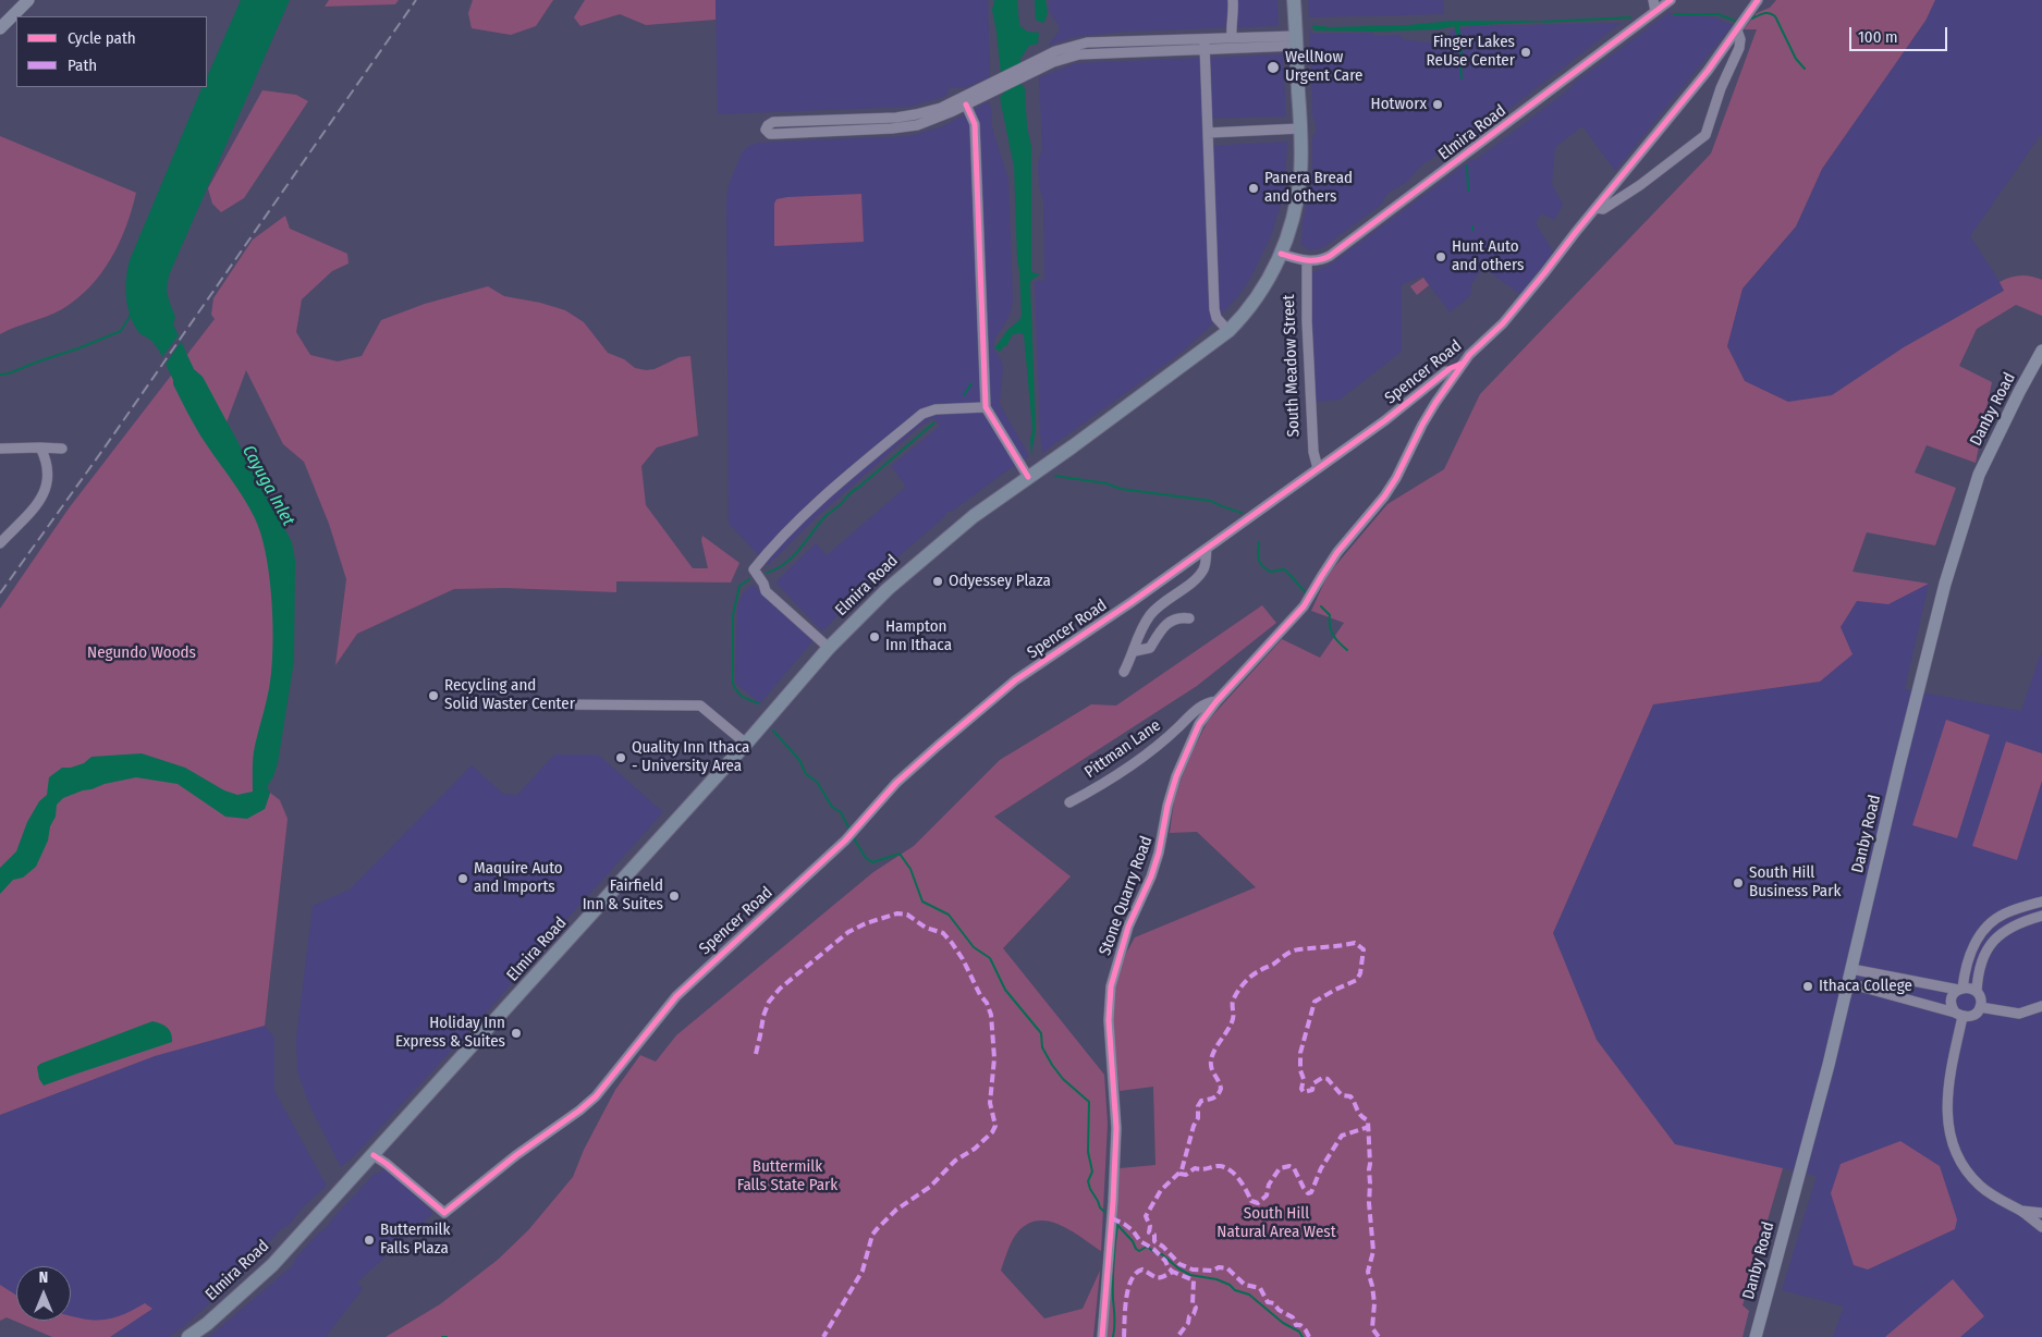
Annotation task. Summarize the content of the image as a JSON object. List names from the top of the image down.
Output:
{
  "streets": {
    "highway": ["Elmira Road"],
    "main road": ["Danby Road"],
    "street": [
      "South Meadow Street",
      "Spencer Road",
      "Pittman Lane",
      "Stone Quarry Road"
    ]
  },
  "crossings": [
    ["Elmira Road", "South Meadow Street"],
    ["Elmira Road", "Spencer Road"],
    ["South Meadow Street", "Spencer Road"],
    ["Spencer Road", "Stone Quarry Road"],
    ["Pittman Lane", "Stone Quarry Road"]
  ],
  "water": ["Cayuga Inlet"],
  "parks": ["Negundo Woods", "Buttermilk Falls State Park", "South Hill Natural Area West"],
  "places": [
    "Finger Lakes ReUse Center",
    "WellNow Urgent Care",
    "Hotworx",
    "Panera Bread and others",
    "Hunt Auto and others",
    "Odyessey Plaza",
    "Hampton Inn Ithaca",
    "Recycling and Solid Waster Center",
    "Quality Inn Ithaca - University Area",
    "Maquire Auto and Imports",
    "South Hill Business Park",
    "Fairfield Inn & Suites",
    "Ithaca College",
    "Holiday Inn Express & Suites",
    "Buttermilk Falls Plaza"
  ],
  "legend": ["Cycle path", "Path"],
  "scale_bar": "100 m",
  "north": "top"
}
